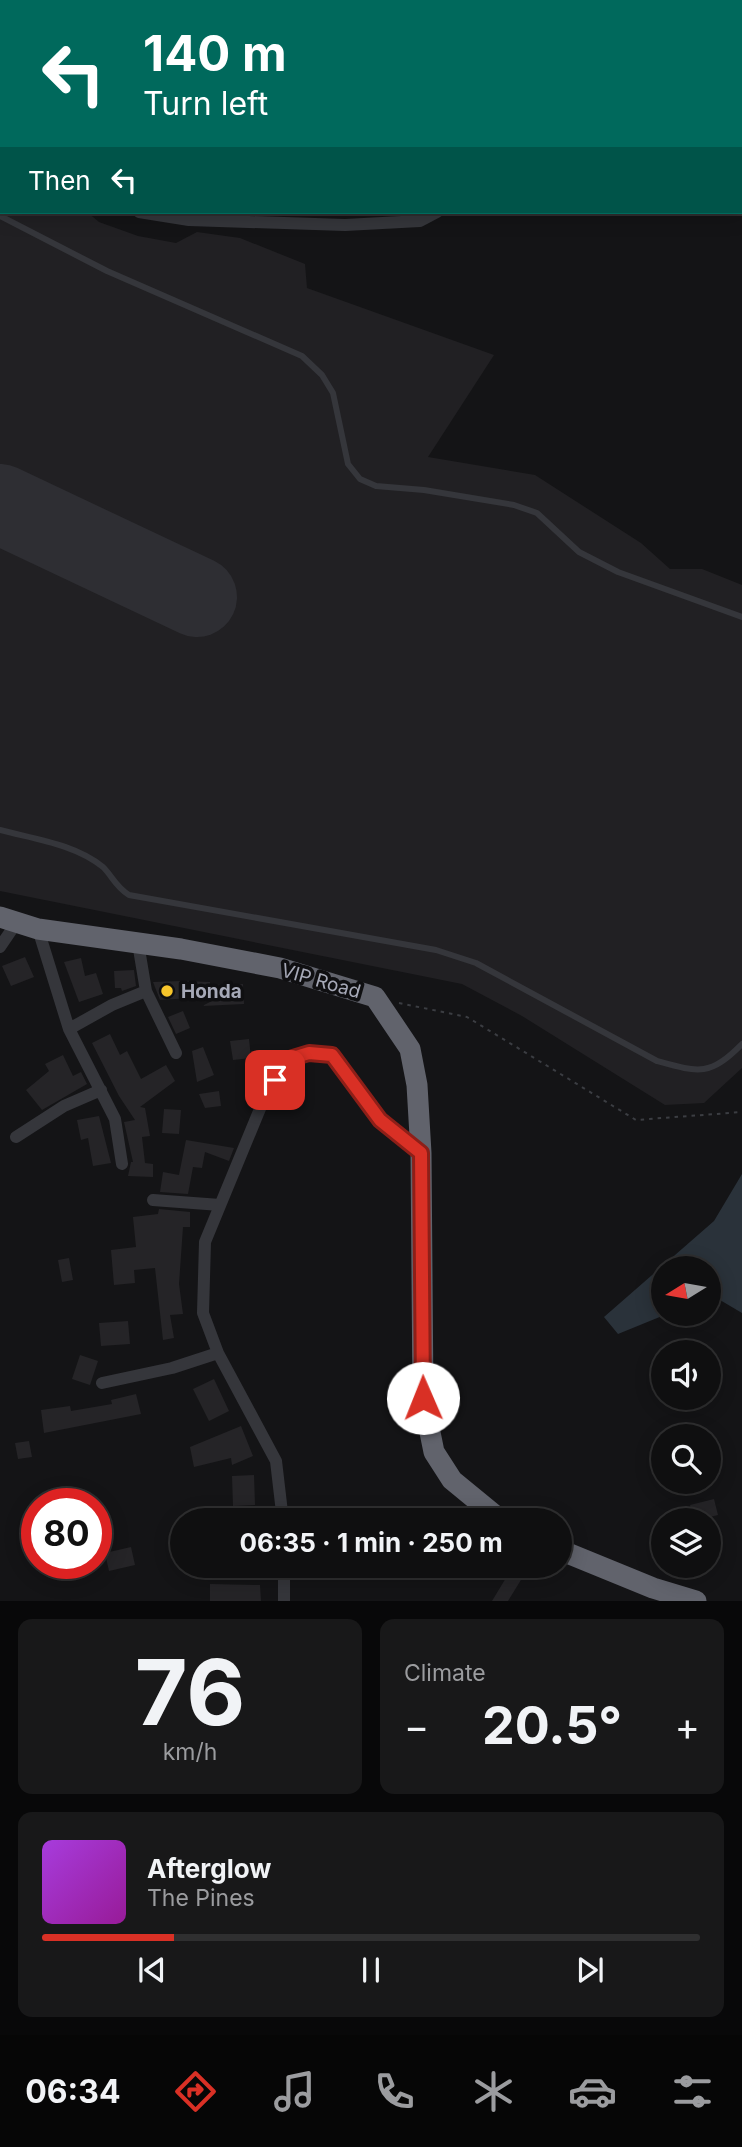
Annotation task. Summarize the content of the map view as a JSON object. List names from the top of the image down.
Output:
{
  "streets": {
    "highway": ["VIP Road"]
  },
  "places": ["Honda"],
  "north": "left",
  "page": {
    "turn": ["140 m", "Turn left"],
    "then": "Then",
    "limit": "80",
    "trip": "06:35 · 1 min · 250 m",
    "tile": [
      ["76", "km/h"],
      "Climate"
    ],
    "heat": ["−", "20.5°", "+"],
    "song": ["Afterglow", "The Pines"],
    "tabs": "06:34"
  }
}
